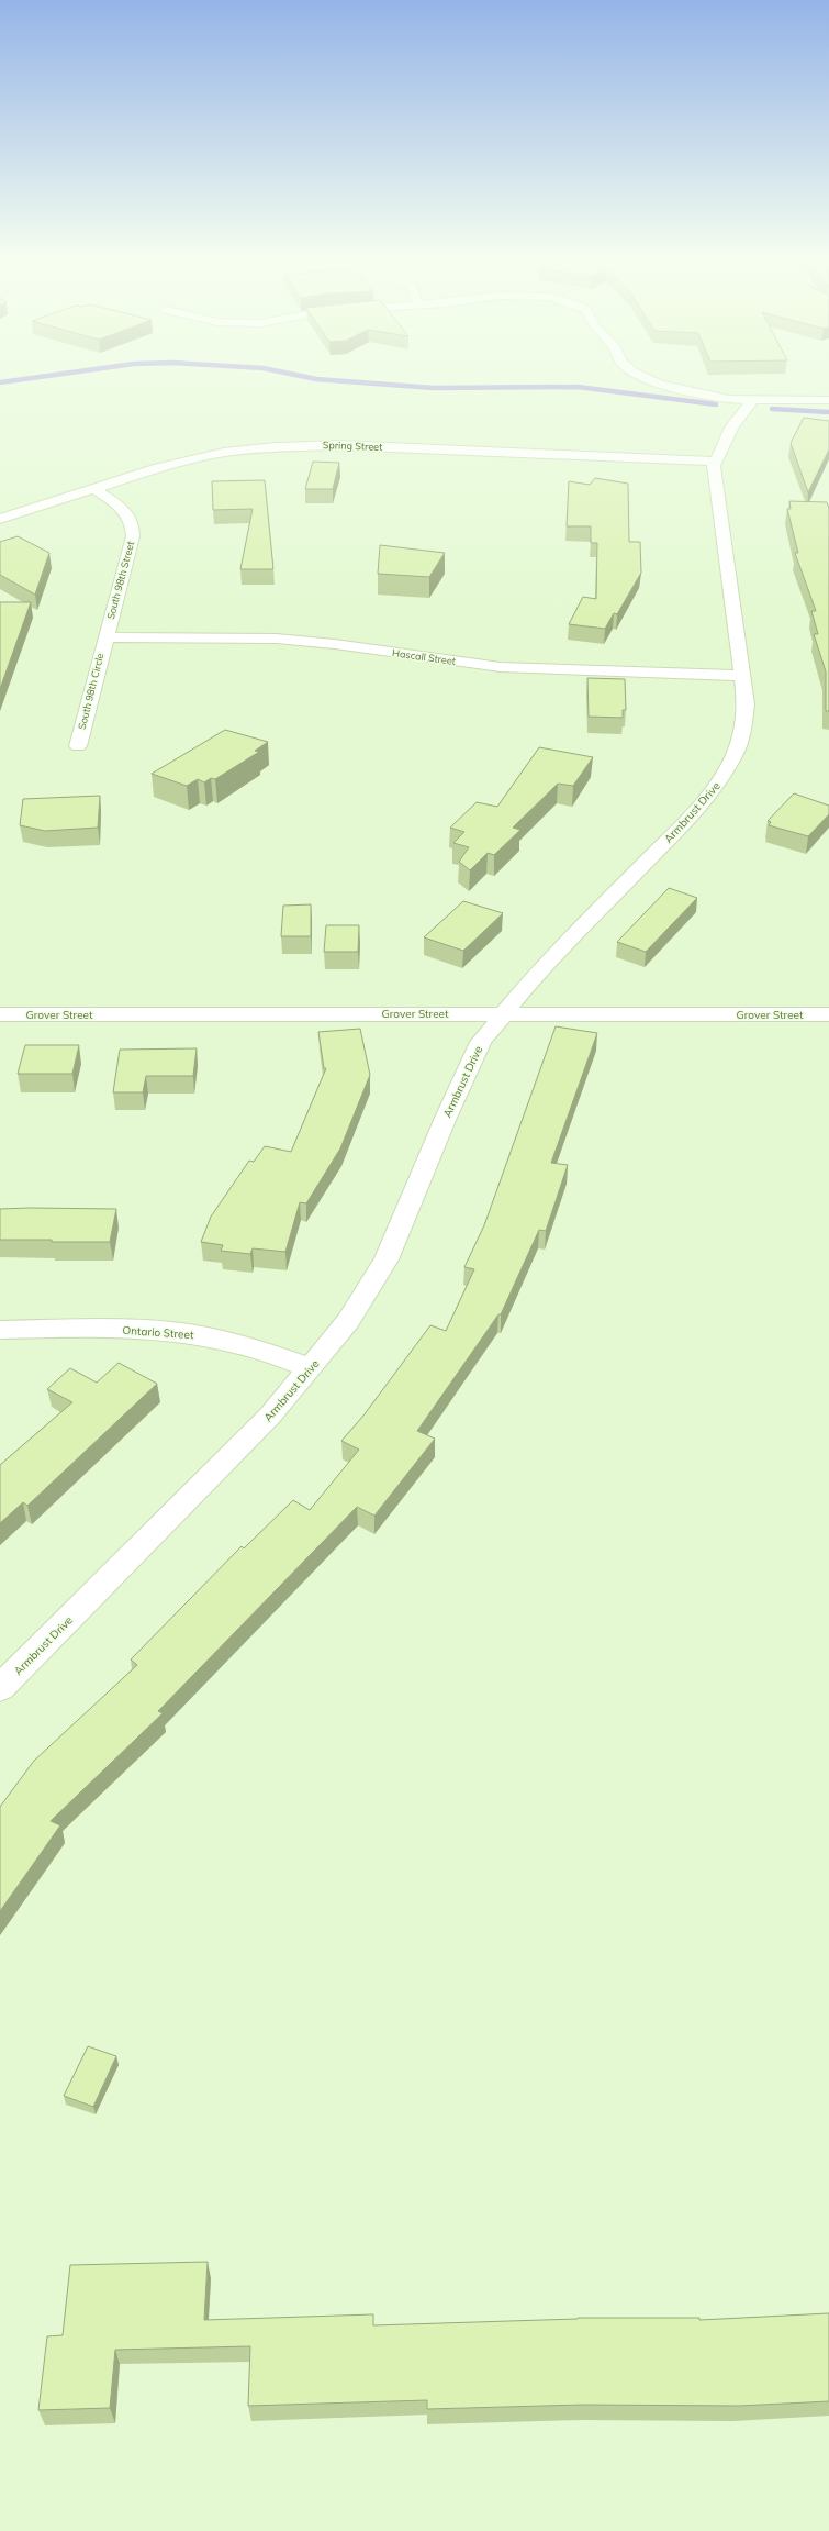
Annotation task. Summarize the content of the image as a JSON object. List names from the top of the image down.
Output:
{
  "streets": {
    "street": [
      "Spring Street",
      "South 98th Street",
      "Hascall Street",
      "South 98th Circle",
      "Armbrust Drive",
      "Grover Street",
      "Ontario Street"
    ]
  },
  "crossings": [
    ["Spring Street", "South 98th Street"],
    ["Spring Street", "Armbrust Drive"],
    ["South 98th Street", "Hascall Street"],
    ["South 98th Street", "South 98th Circle"],
    ["Hascall Street", "South 98th Circle"],
    ["Hascall Street", "Armbrust Drive"],
    ["Armbrust Drive", "Grover Street"],
    ["Armbrust Drive", "Ontario Street"]
  ]
}
